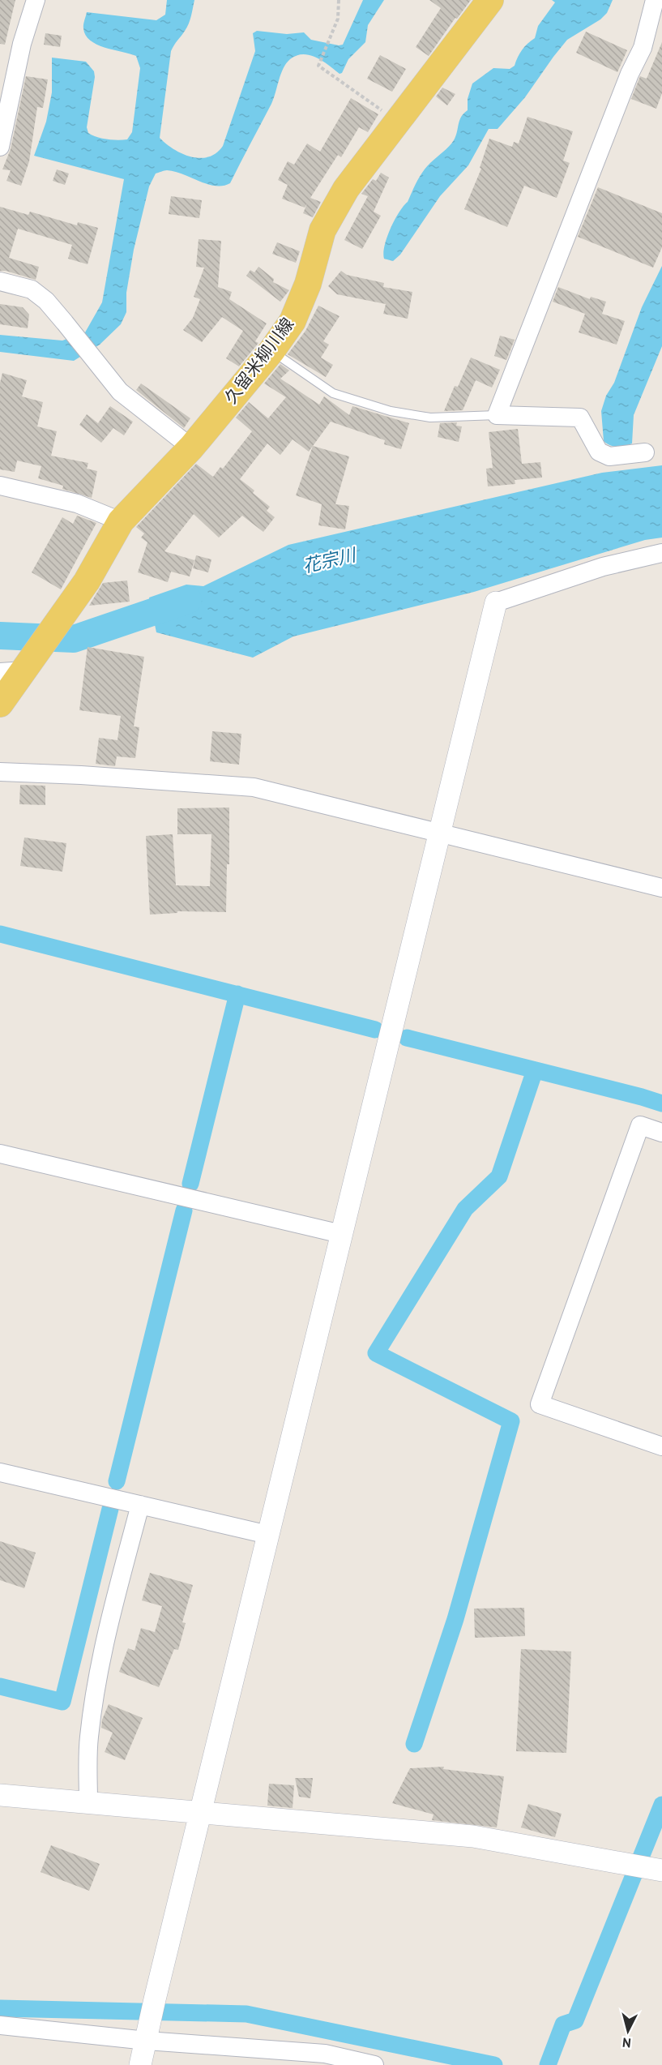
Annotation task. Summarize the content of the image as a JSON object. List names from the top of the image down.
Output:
{
  "streets": {
    "main road": ["久留米柳川線"]
  },
  "water": ["花宗川"],
  "north": "bottom"
}
